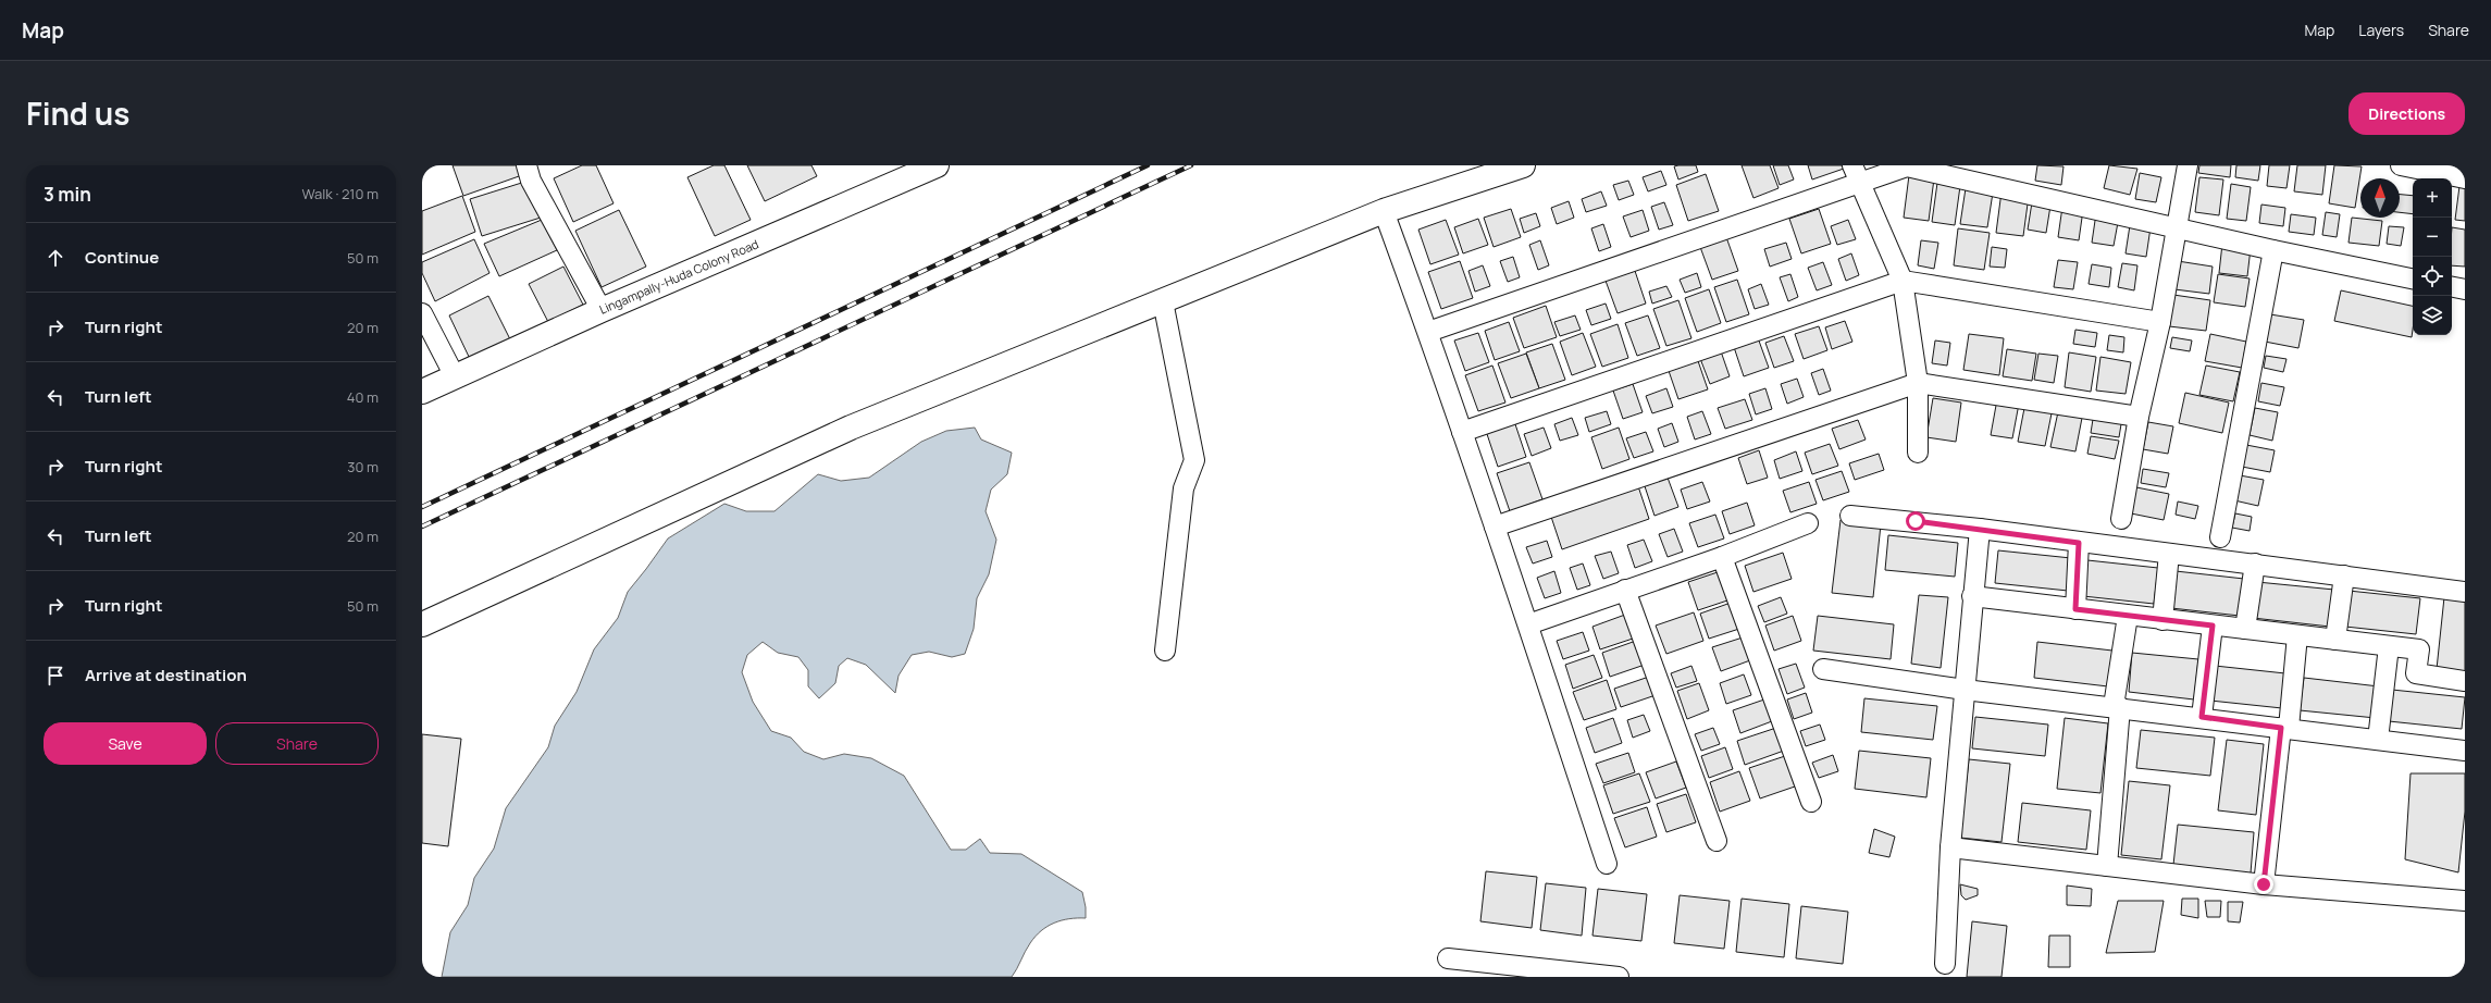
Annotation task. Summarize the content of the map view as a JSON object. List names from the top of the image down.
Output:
{
  "streets": {
    "street": ["Lingampally-Huda Colony Road"]
  },
  "north": "top",
  "page": {
    "header": "Map",
    "nav": ["Map", "Layers", "Share"],
    "title": "Find us",
    "buttons": [
      "Directions",
      ["Save", "Share"]
    ],
    "heading": ["3 min", "Walk · 210 m"],
    "map_buttons": ["+", "−"],
    "list": [
      ["Continue", "50 m"],
      ["Turn right", "20 m"],
      ["Turn left", "40 m"],
      ["Turn right", "30 m"],
      ["Turn left", "20 m"],
      ["Turn right", "50 m"],
      "Arrive at destination"
    ]
  }
}
